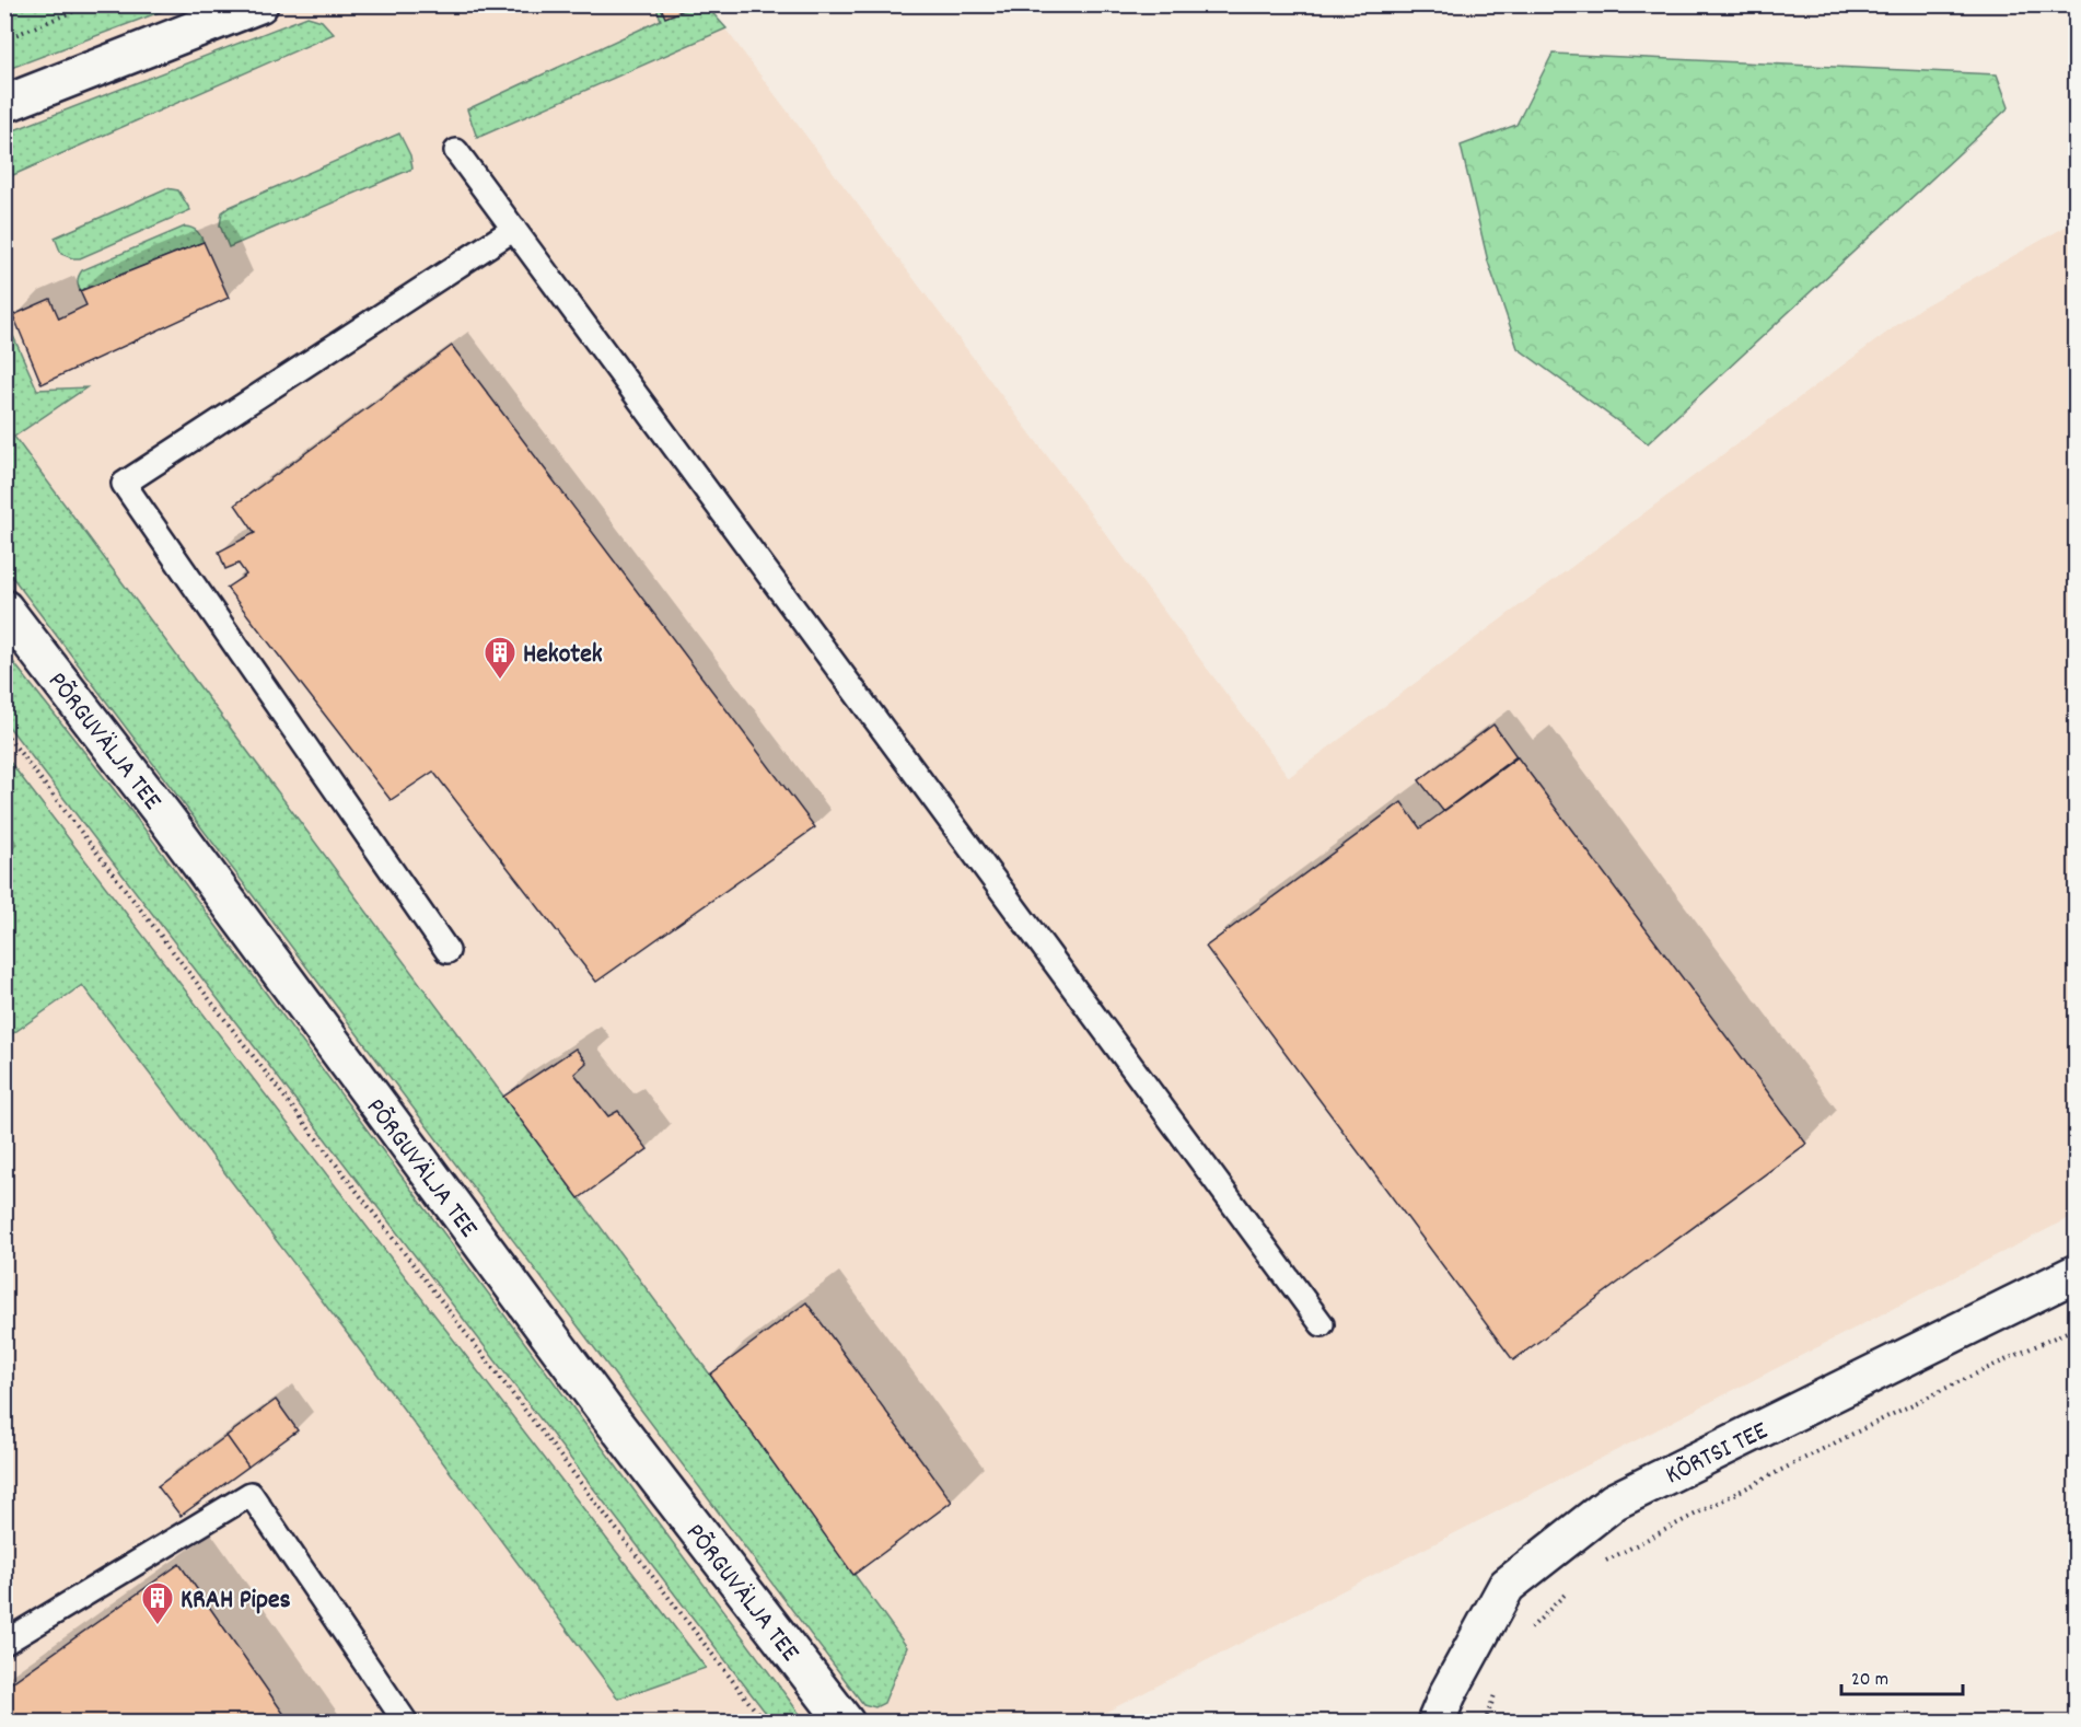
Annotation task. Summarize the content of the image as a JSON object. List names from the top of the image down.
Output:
{
  "streets": {
    "street": ["PÕRGUVÄLJA TEE", "KÕRTSI TEE"]
  },
  "places": {
    "building": ["Hekotek", "KRAH Pipes"]
  },
  "scale_bar": "20 m"
}
